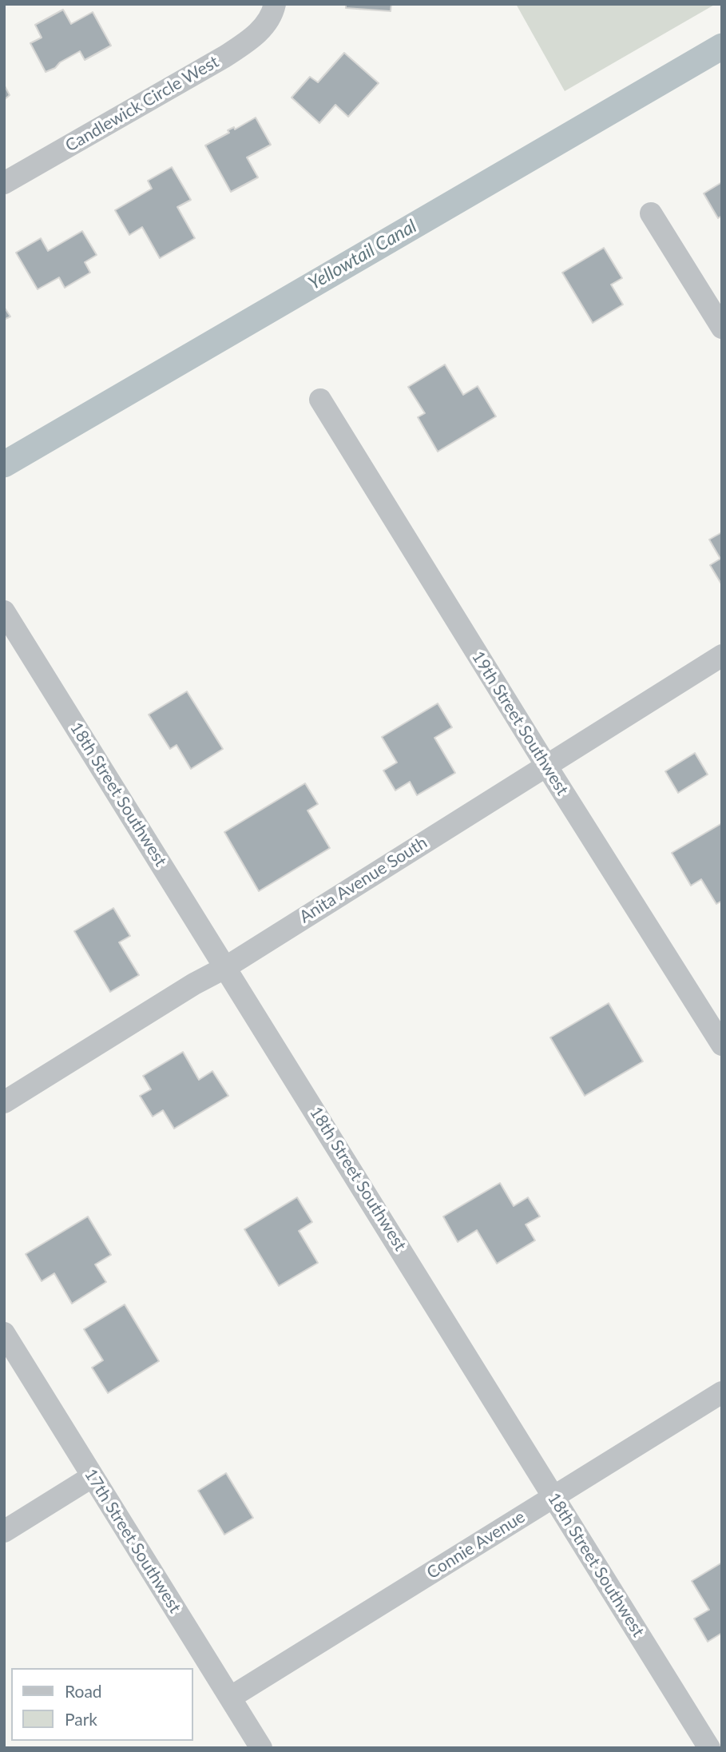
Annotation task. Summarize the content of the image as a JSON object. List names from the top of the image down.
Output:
{
  "streets": {
    "street": [
      "Candlewick Circle West",
      "19th Street Southwest",
      "18th Street Southwest",
      "Anita Avenue South",
      "17th Street Southwest",
      "Connie Avenue"
    ]
  },
  "crossings": [
    ["19th Street Southwest", "Anita Avenue South"],
    ["18th Street Southwest", "Anita Avenue South"],
    ["18th Street Southwest", "Connie Avenue"],
    ["17th Street Southwest", "Connie Avenue"]
  ],
  "water": ["Yellowtail Canal"],
  "legend": ["Road", "Park"]
}
